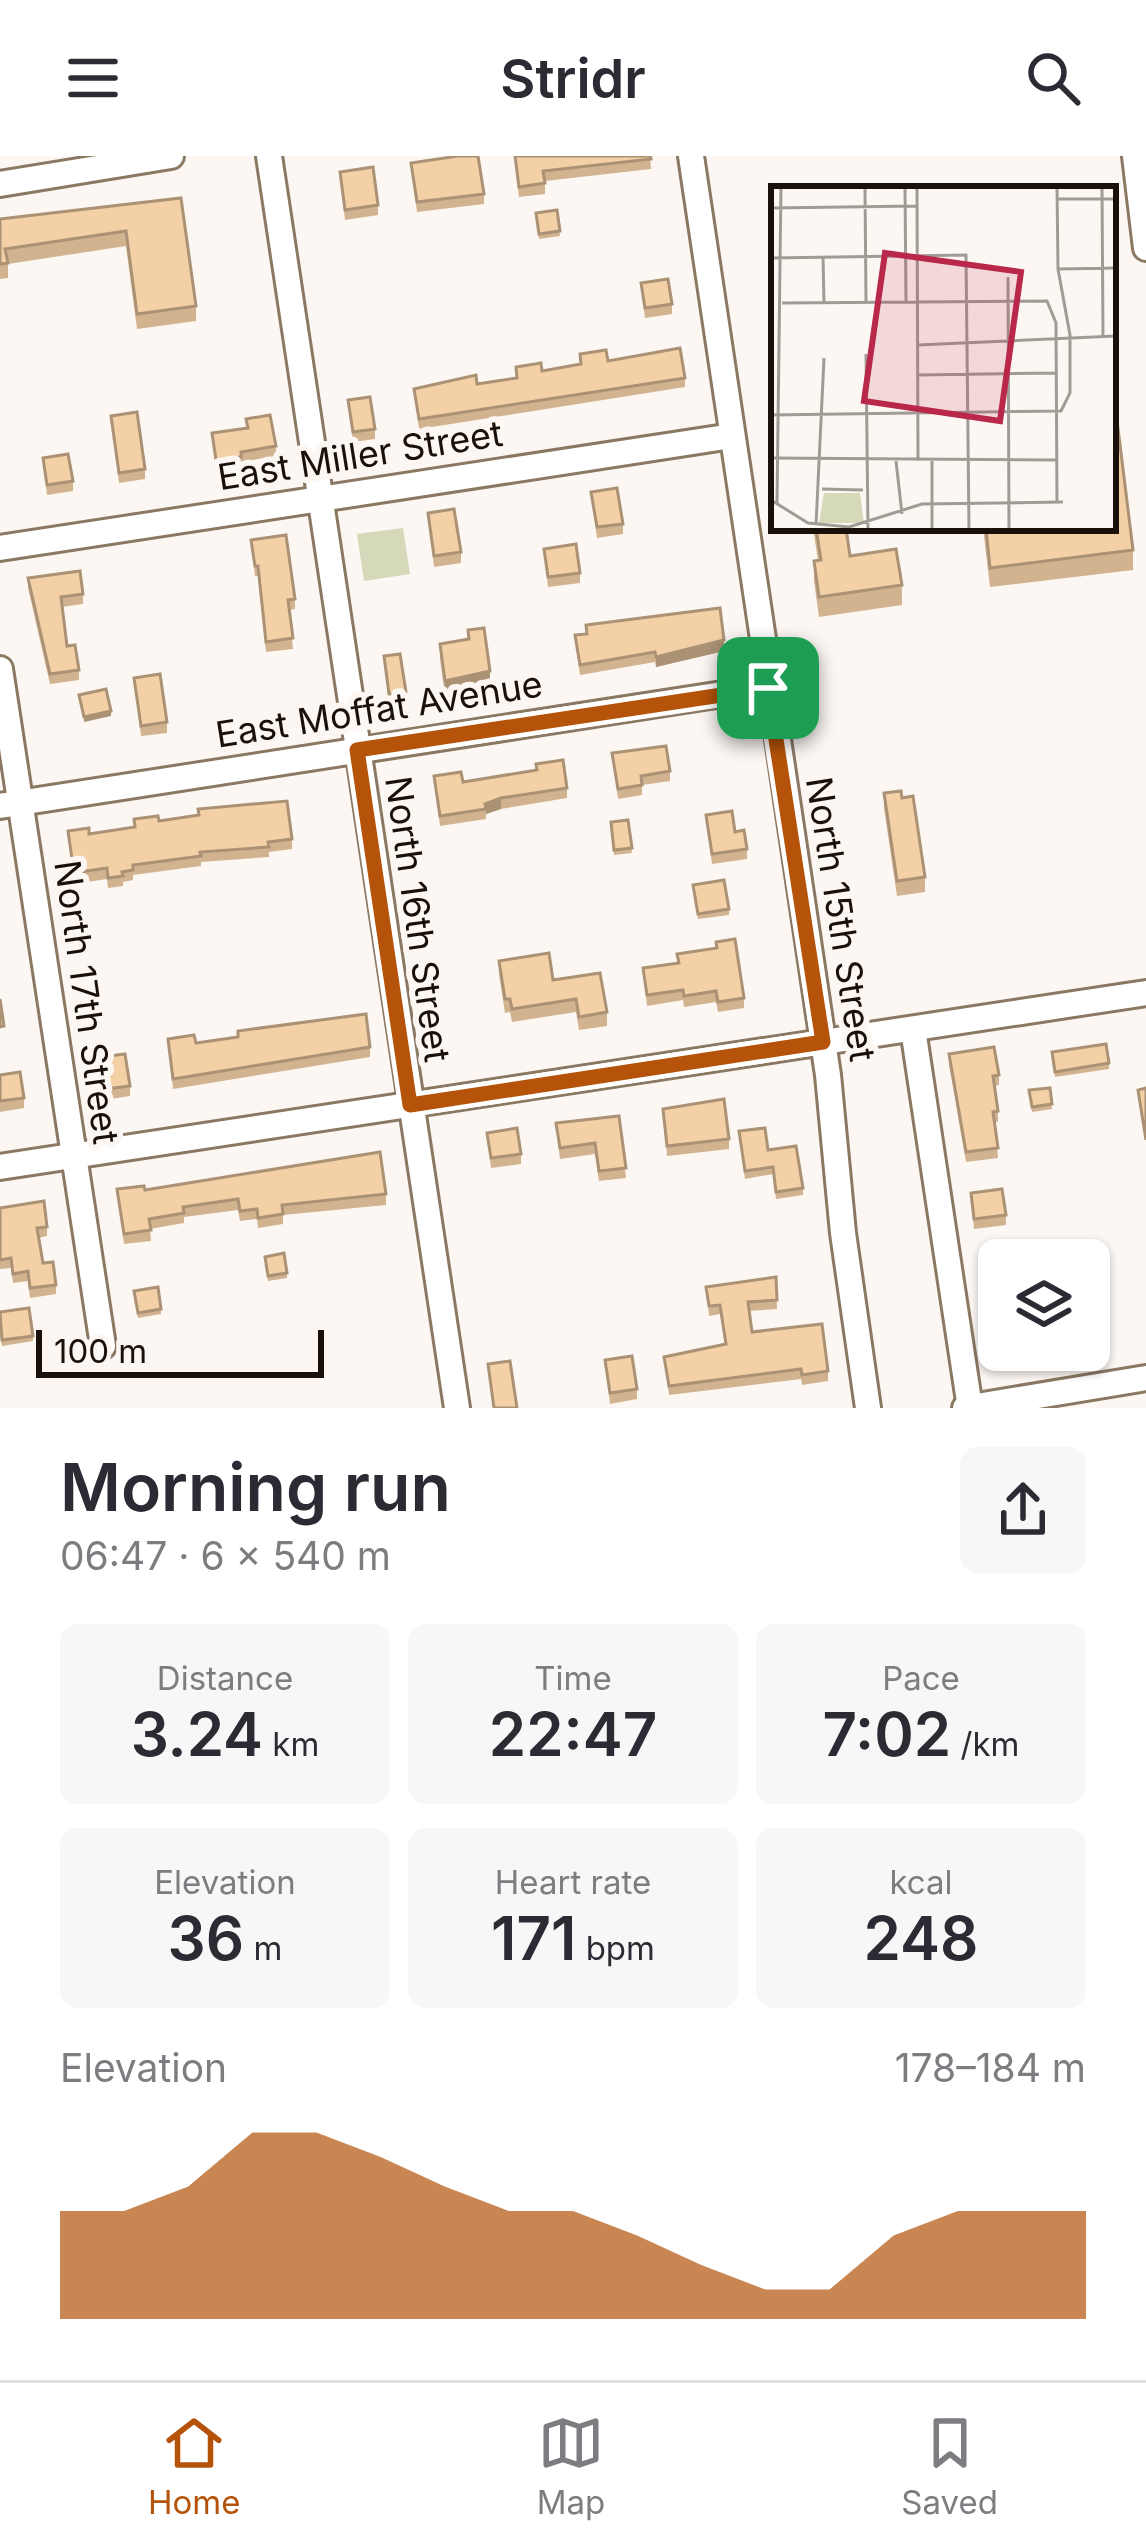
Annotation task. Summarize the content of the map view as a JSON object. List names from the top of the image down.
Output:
{
  "streets": {
    "street": [
      "East Miller Street",
      "East Moffat Avenue",
      "North 16th Street",
      "North 15th Street",
      "North 17th Street"
    ]
  },
  "crossings": [
    ["East Miller Street", "North 16th Street"],
    ["East Miller Street", "North 15th Street"],
    ["East Moffat Avenue", "North 16th Street"],
    ["East Moffat Avenue", "North 15th Street"],
    ["East Moffat Avenue", "North 17th Street"]
  ],
  "scale_bar": "100 m",
  "page": {
    "header": "Stridr",
    "scale": "100 m",
    "heading": ["Morning run", "06:47 · 6 × 540 m"],
    "stats": [
      ["Distance", "3.24 km"],
      ["Time", "22:47"],
      ["Pace", "7:02 /km"],
      ["Elevation", "36 m"],
      ["Heart rate", "171 bpm"],
      ["kcal", "248"]
    ],
    "chart": ["Elevation", "178–184 m"],
    "tabs": ["Home", "Map", "Saved"]
  }
}
